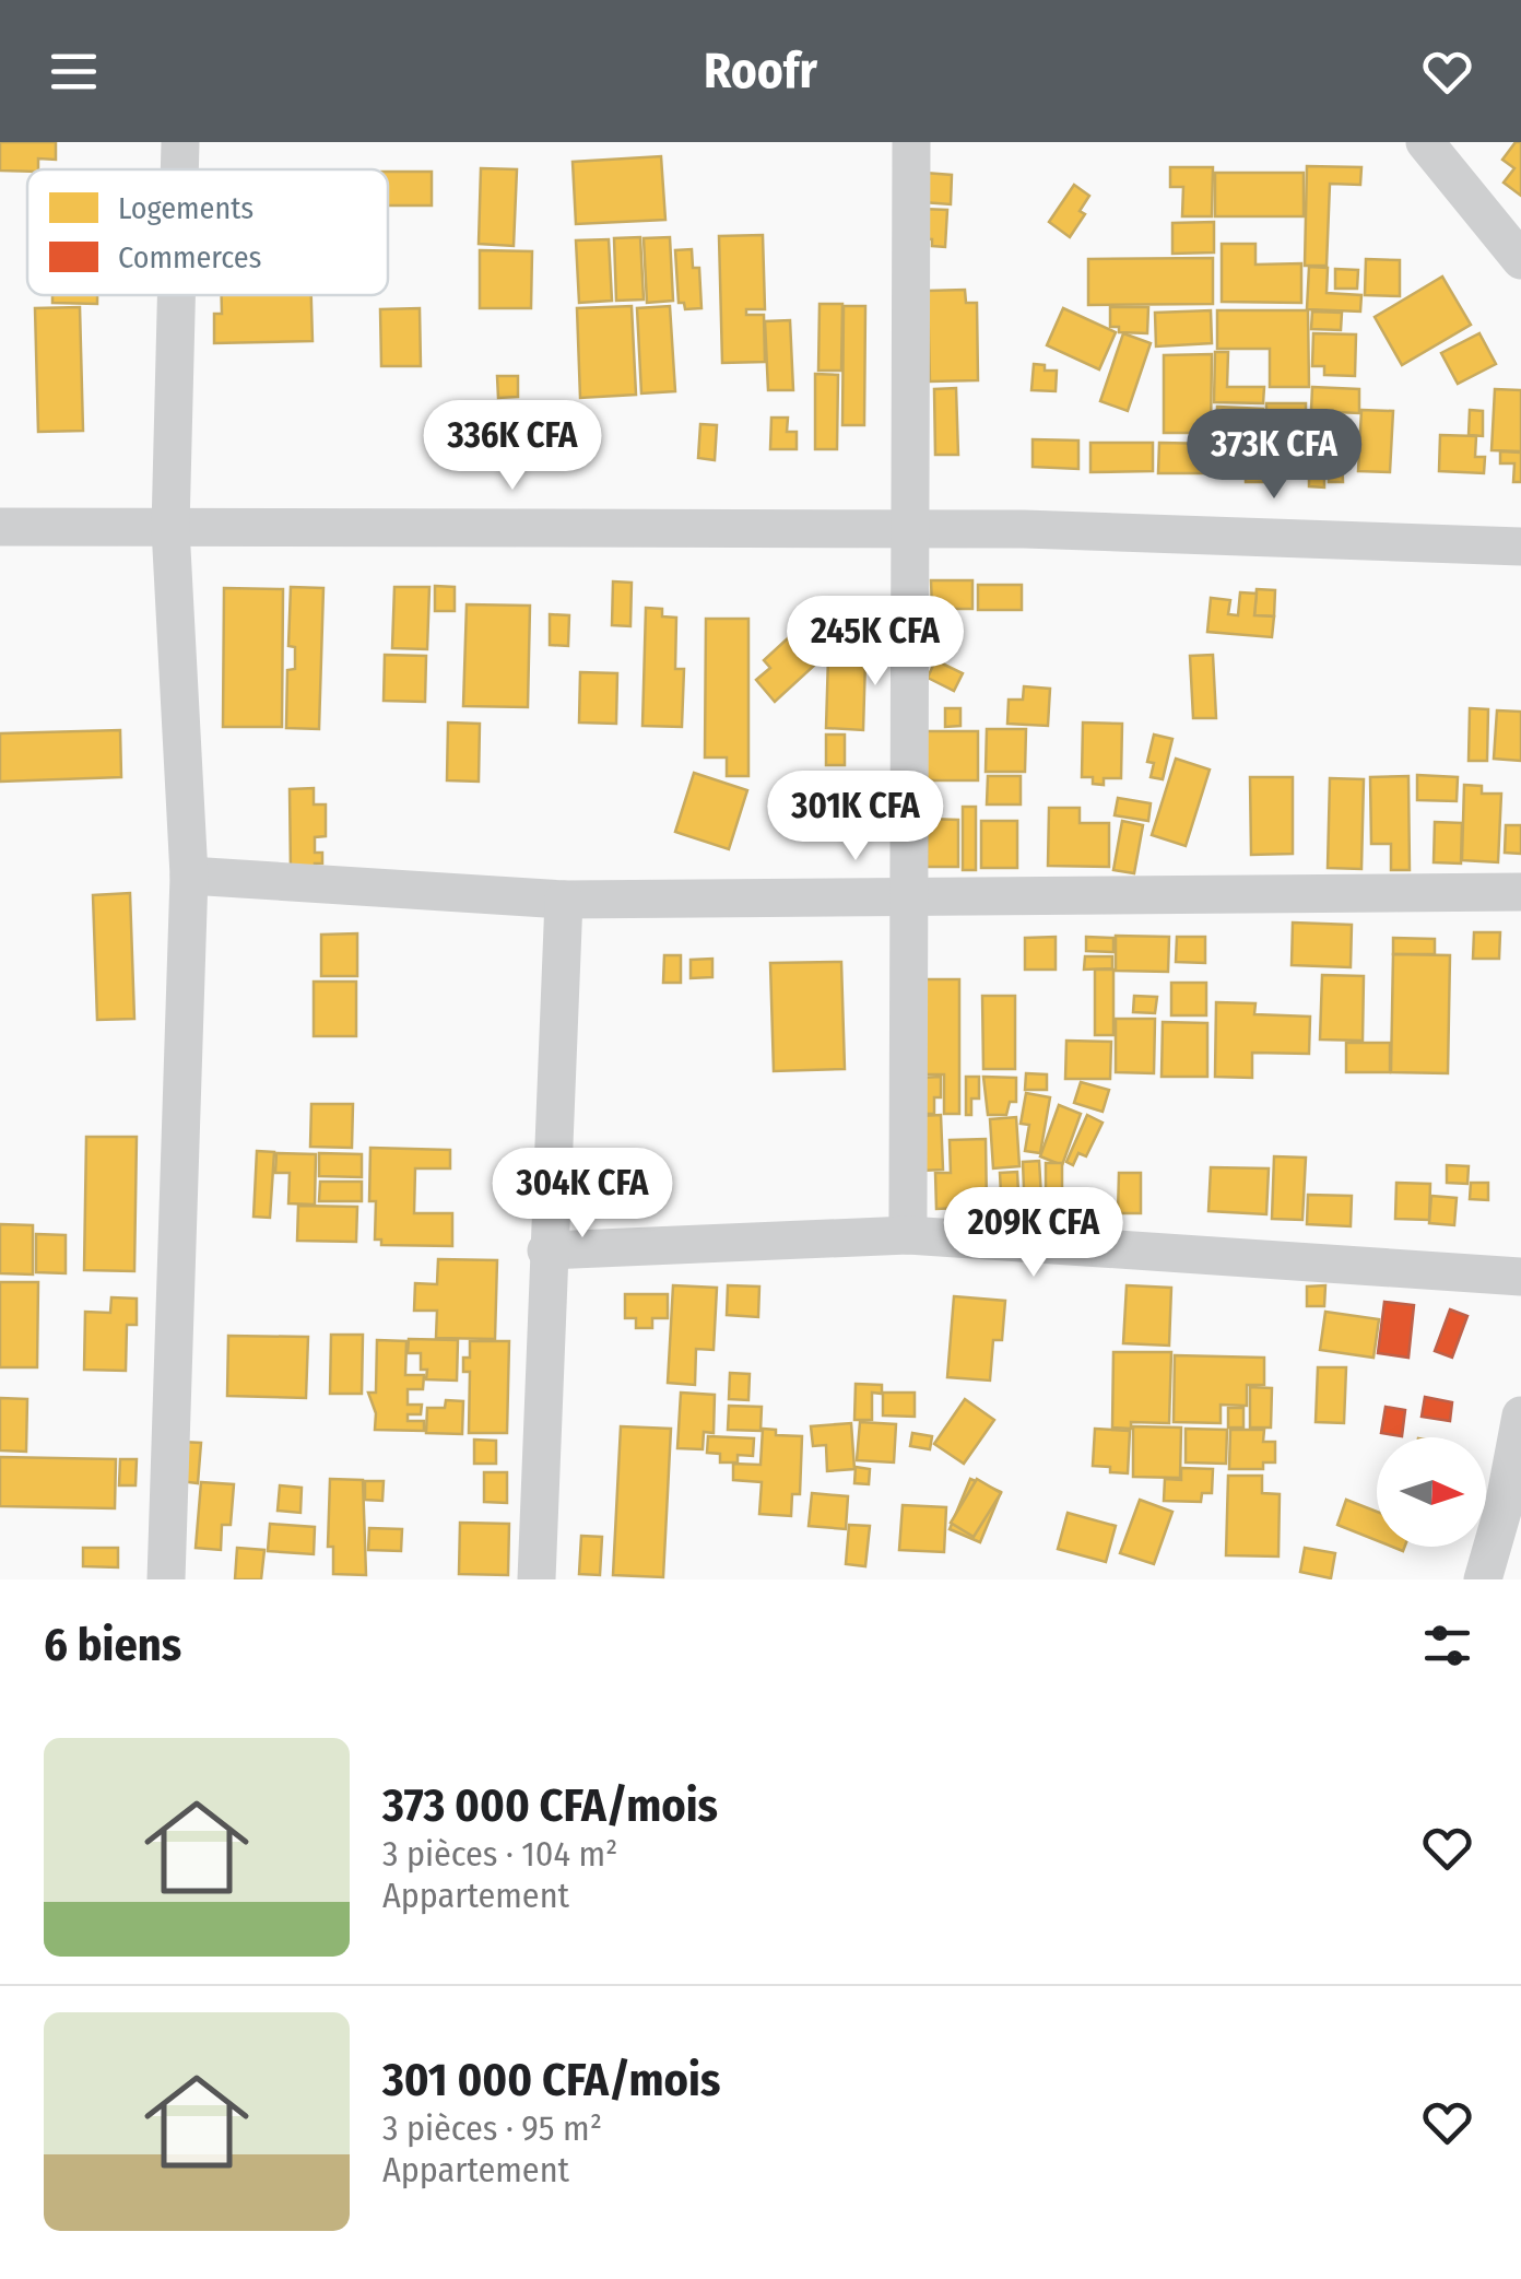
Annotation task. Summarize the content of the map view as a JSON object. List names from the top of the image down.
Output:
{
  "legend": ["Logements", "Commerces"],
  "north": "right",
  "page": {
    "header": "Roofr",
    "price": [
      "336K CFA",
      "373K CFA",
      "245K CFA",
      "301K CFA",
      "304K CFA",
      "209K CFA"
    ],
    "heading": "6 biens",
    "list": [
      {
        "name": "373 000 CFA/mois",
        "note": "3 pièces · 104 m² · Appartement"
      },
      {
        "name": "301 000 CFA/mois",
        "note": "3 pièces · 95 m² · Appartement"
      }
    ]
  }
}
